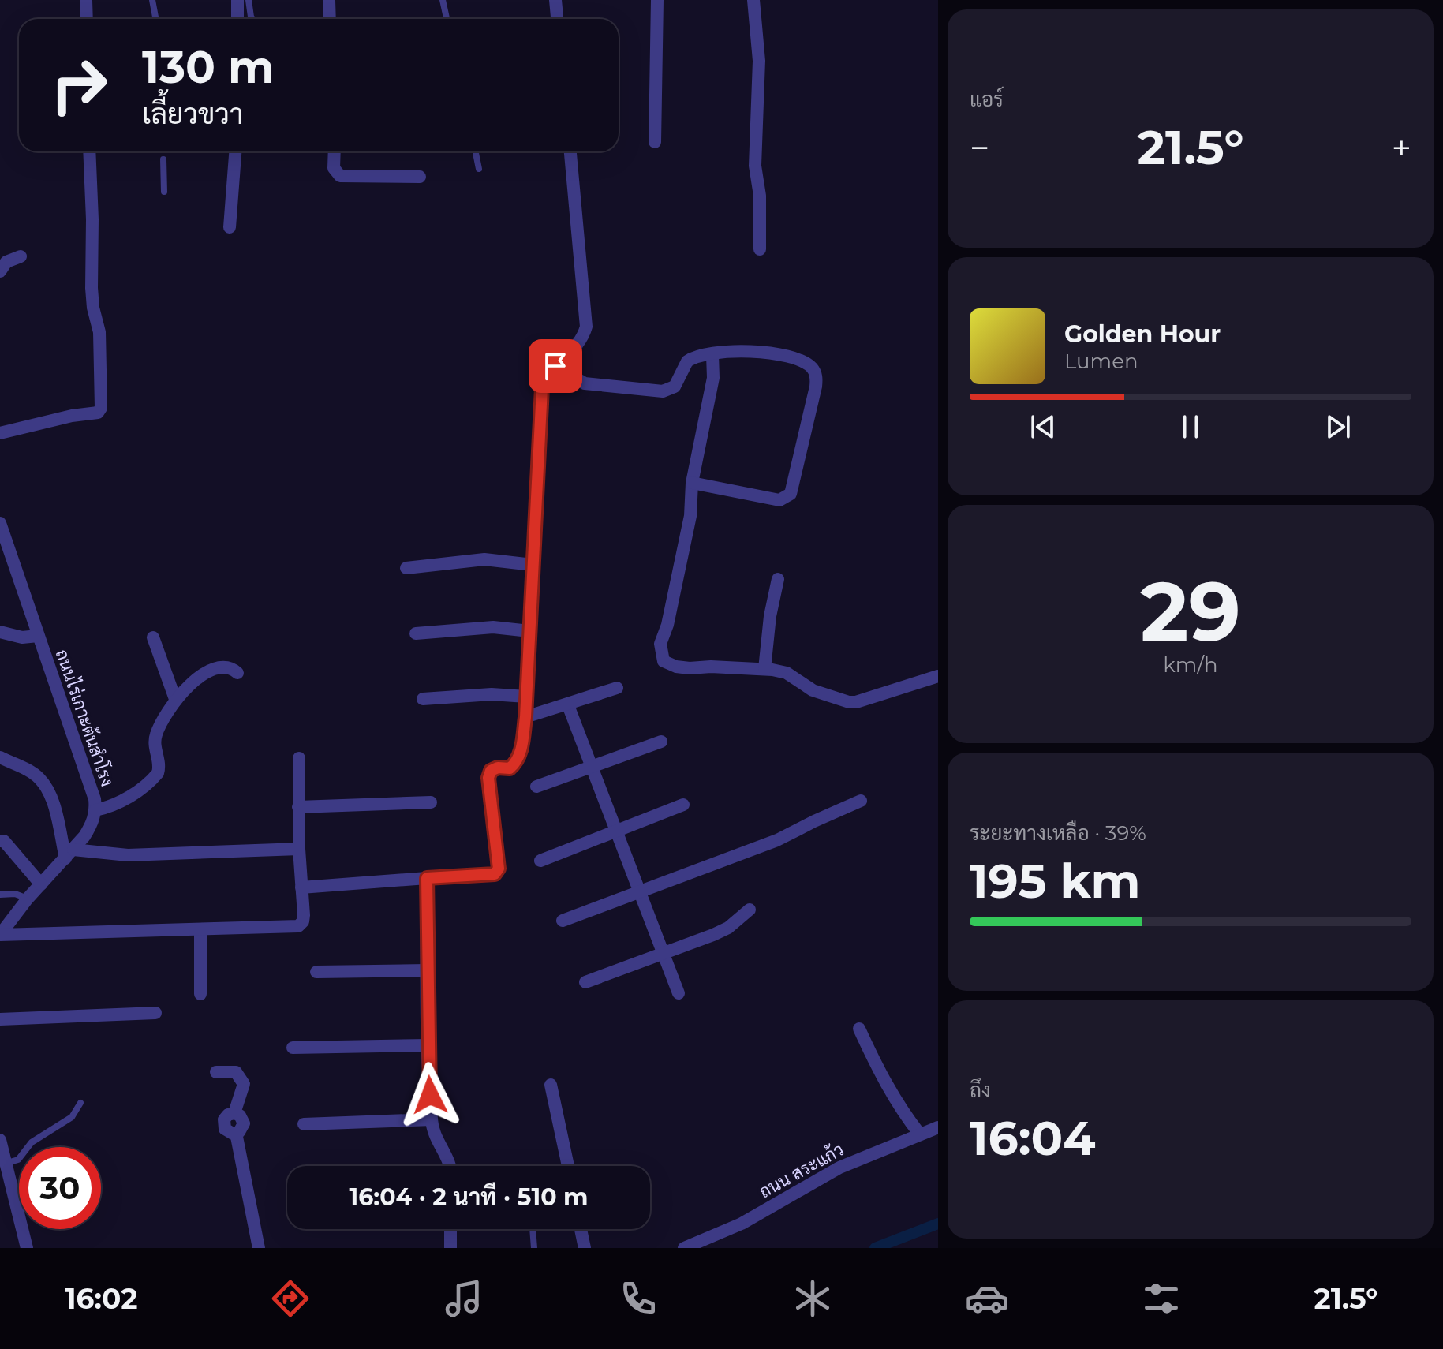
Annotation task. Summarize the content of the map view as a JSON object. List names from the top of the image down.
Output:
{
  "streets": {
    "street": ["ถนนไร่เกาะต้นสำโรง", "ถนน สระแก้ว"]
  },
  "page": {
    "tile": [
      "แอร์",
      ["29", "km/h"],
      ["ระยะทางเหลือ · 39%", "195 km"],
      ["ถึง", "16:04"]
    ],
    "turn": ["130 m", "เลี้ยวขวา"],
    "heat": ["−", "21.5°", "+"],
    "song": ["Golden Hour", "Lumen"],
    "limit": "30",
    "trip": "16:04 · 2 นาที · 510 m",
    "tabs": ["16:02", "21.5°"]
  }
}
